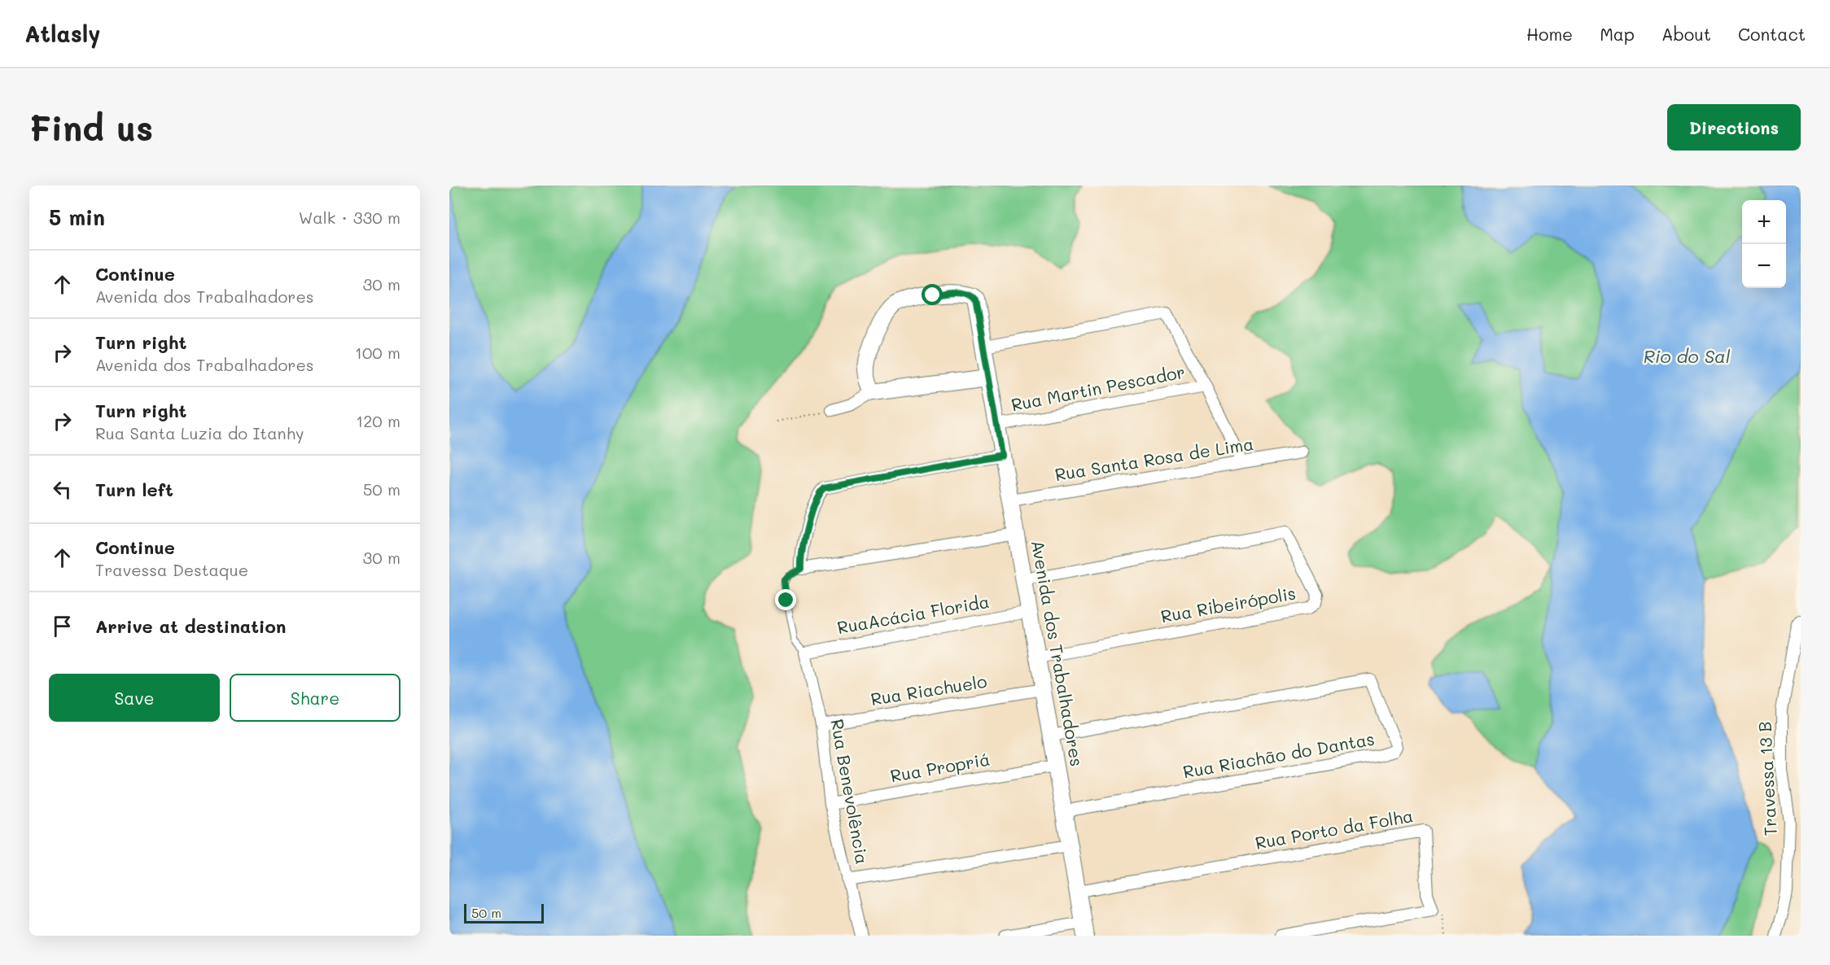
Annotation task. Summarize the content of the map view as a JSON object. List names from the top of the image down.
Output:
{
  "streets": {
    "street": [
      "Rua Martin Pescador",
      "Rua Santa Rosa de Lima",
      "Rua Ribeirópolis",
      "RuaAcácia Florida",
      "Avenida dos Trabalhadores",
      "Rua Riachuelo",
      "Rua Riachão do Dantas",
      "Rua Propriá",
      "Travessa 13 B",
      "Rua Benevolência",
      "Rua Porto da Folha"
    ]
  },
  "crossings": [
    ["Rua Martin Pescador", "Avenida dos Trabalhadores"],
    ["Rua Santa Rosa de Lima", "Avenida dos Trabalhadores"],
    ["Rua Ribeirópolis", "Avenida dos Trabalhadores"],
    ["RuaAcácia Florida", "Avenida dos Trabalhadores"],
    ["RuaAcácia Florida", "Rua Benevolência"],
    ["Avenida dos Trabalhadores", "Rua Riachuelo"],
    ["Avenida dos Trabalhadores", "Rua Riachão do Dantas"],
    ["Avenida dos Trabalhadores", "Rua Propriá"],
    ["Avenida dos Trabalhadores", "Rua Porto da Folha"],
    ["Rua Riachuelo", "Rua Benevolência"],
    ["Rua Propriá", "Rua Benevolência"]
  ],
  "water": ["Rio do Sal"],
  "scale_bar": "50 m",
  "page": {
    "header": "Atlasly",
    "nav": [
      "Home",
      "Map",
      "About",
      "Contact"
    ],
    "buttons": [
      "Directions",
      ["Save", "Share"]
    ],
    "title": "Find us",
    "heading": ["5 min", "Walk · 330 m"],
    "map_buttons": ["+", "−"],
    "list": [
      ["Continue", "Avenida dos Trabalhadores", "30 m"],
      ["Turn right", "Avenida dos Trabalhadores", "100 m"],
      ["Turn right", "Rua Santa Luzia do Itanhy", "120 m"],
      ["Turn left", "50 m"],
      ["Continue", "Travessa Destaque", "30 m"],
      "Arrive at destination"
    ],
    "scale": "50 m"
  }
}
